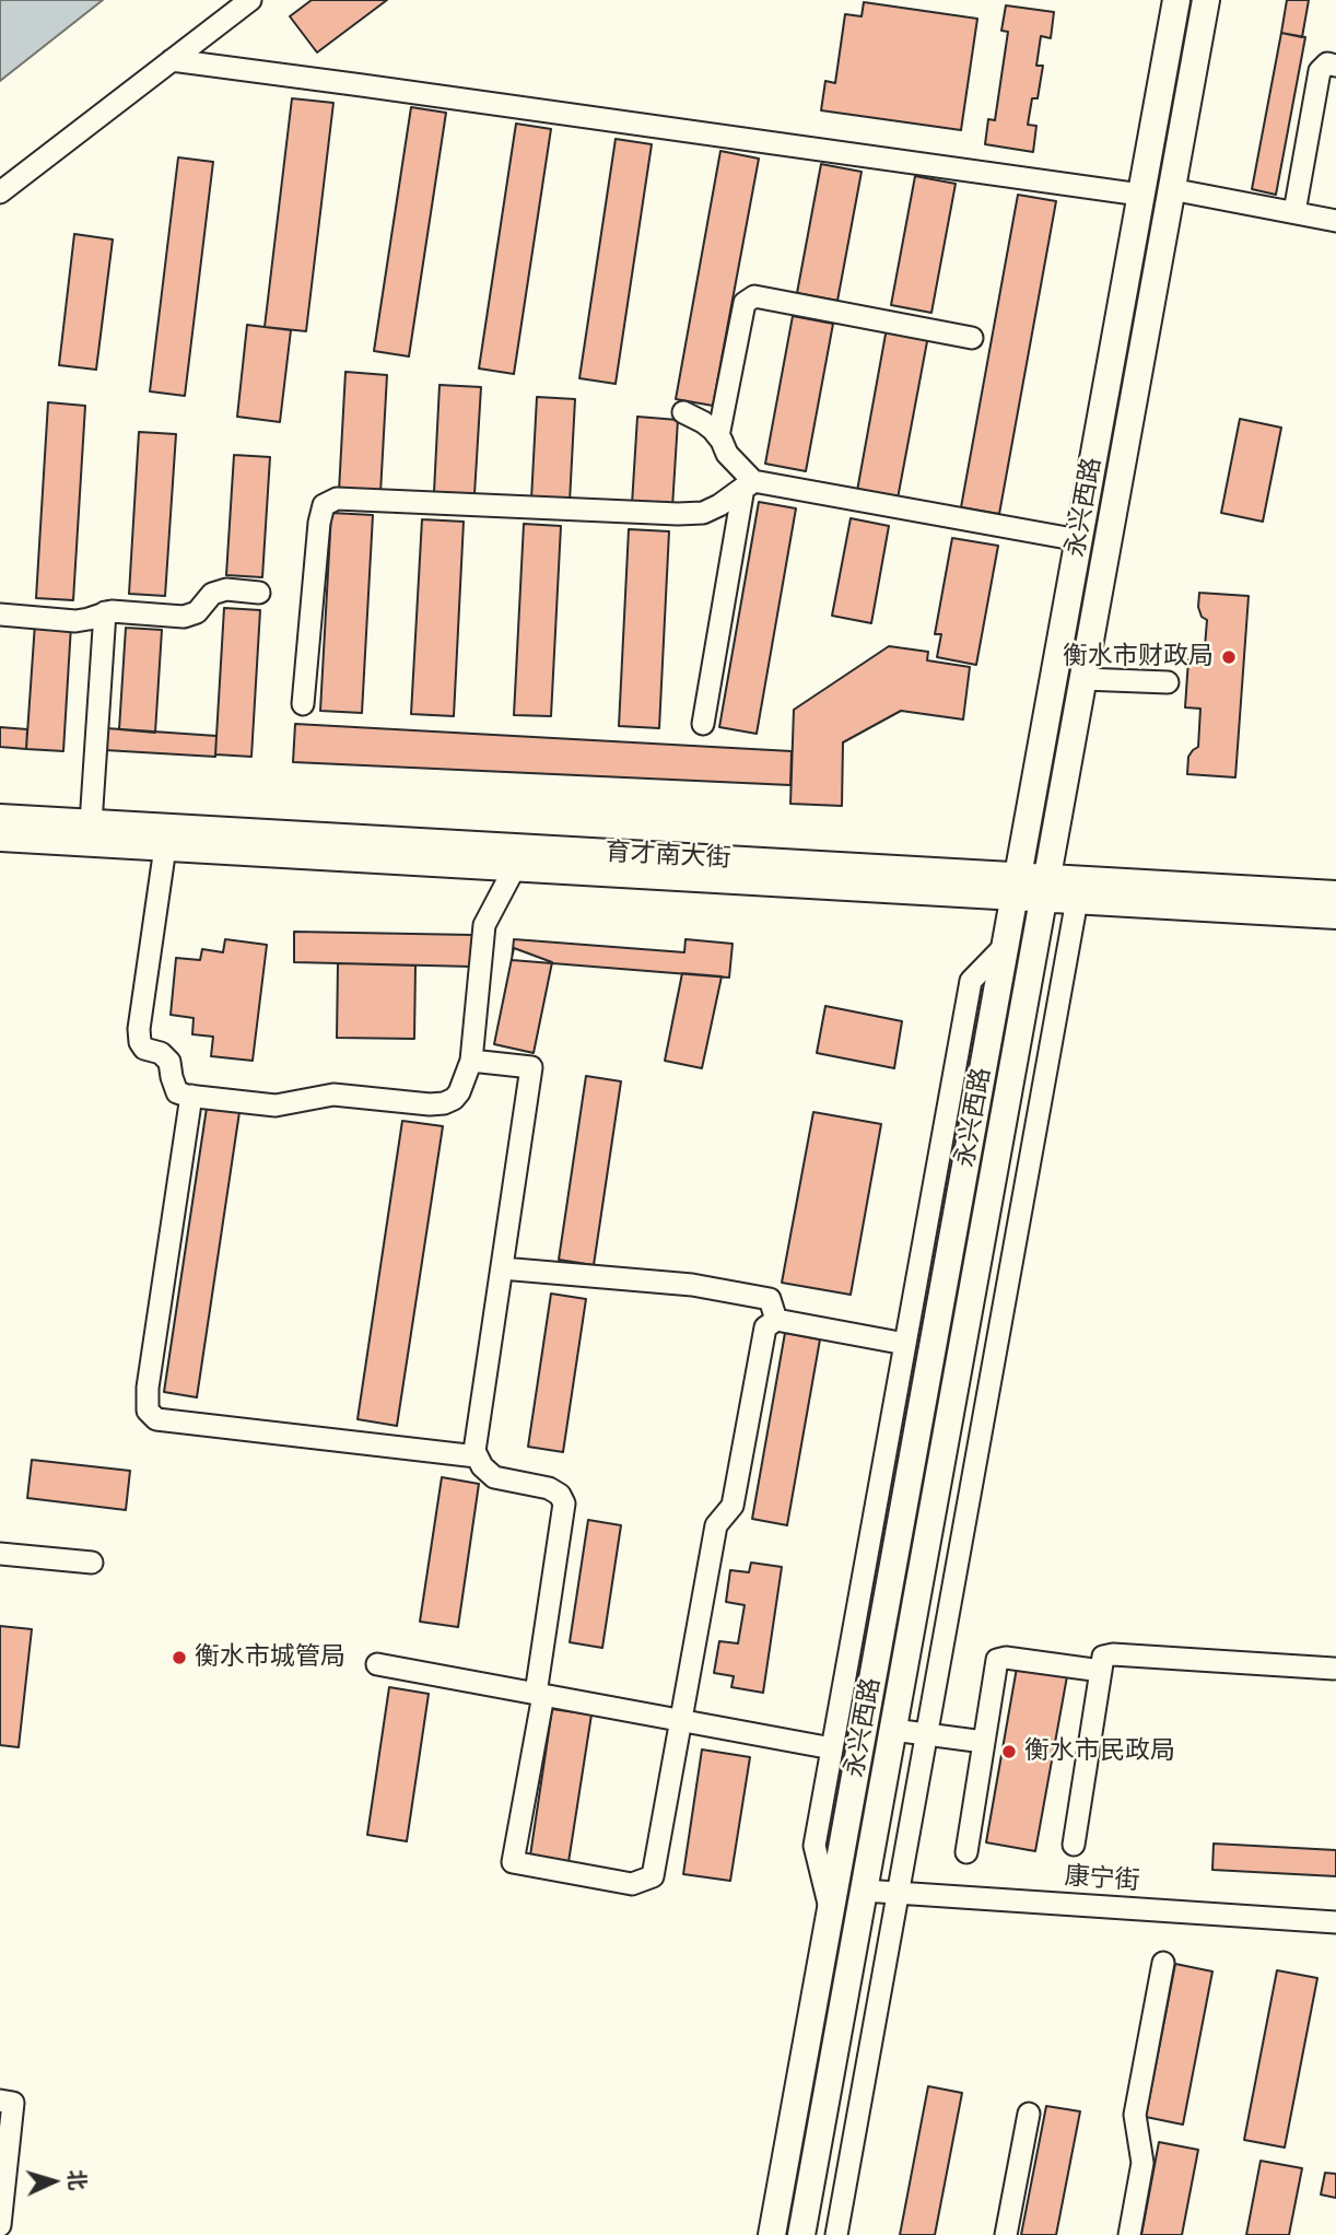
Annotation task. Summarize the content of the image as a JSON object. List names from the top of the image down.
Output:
{
  "streets": {
    "main road": ["永兴西路", "育才南大街"],
    "street": ["康宁街"]
  },
  "crossings": [
    ["永兴西路", "育才南大街"],
    ["永兴西路", "康宁街"]
  ],
  "places": ["衡水市财政局", "衡水市城管局", "衡水市民政局"],
  "north": "right"
}
